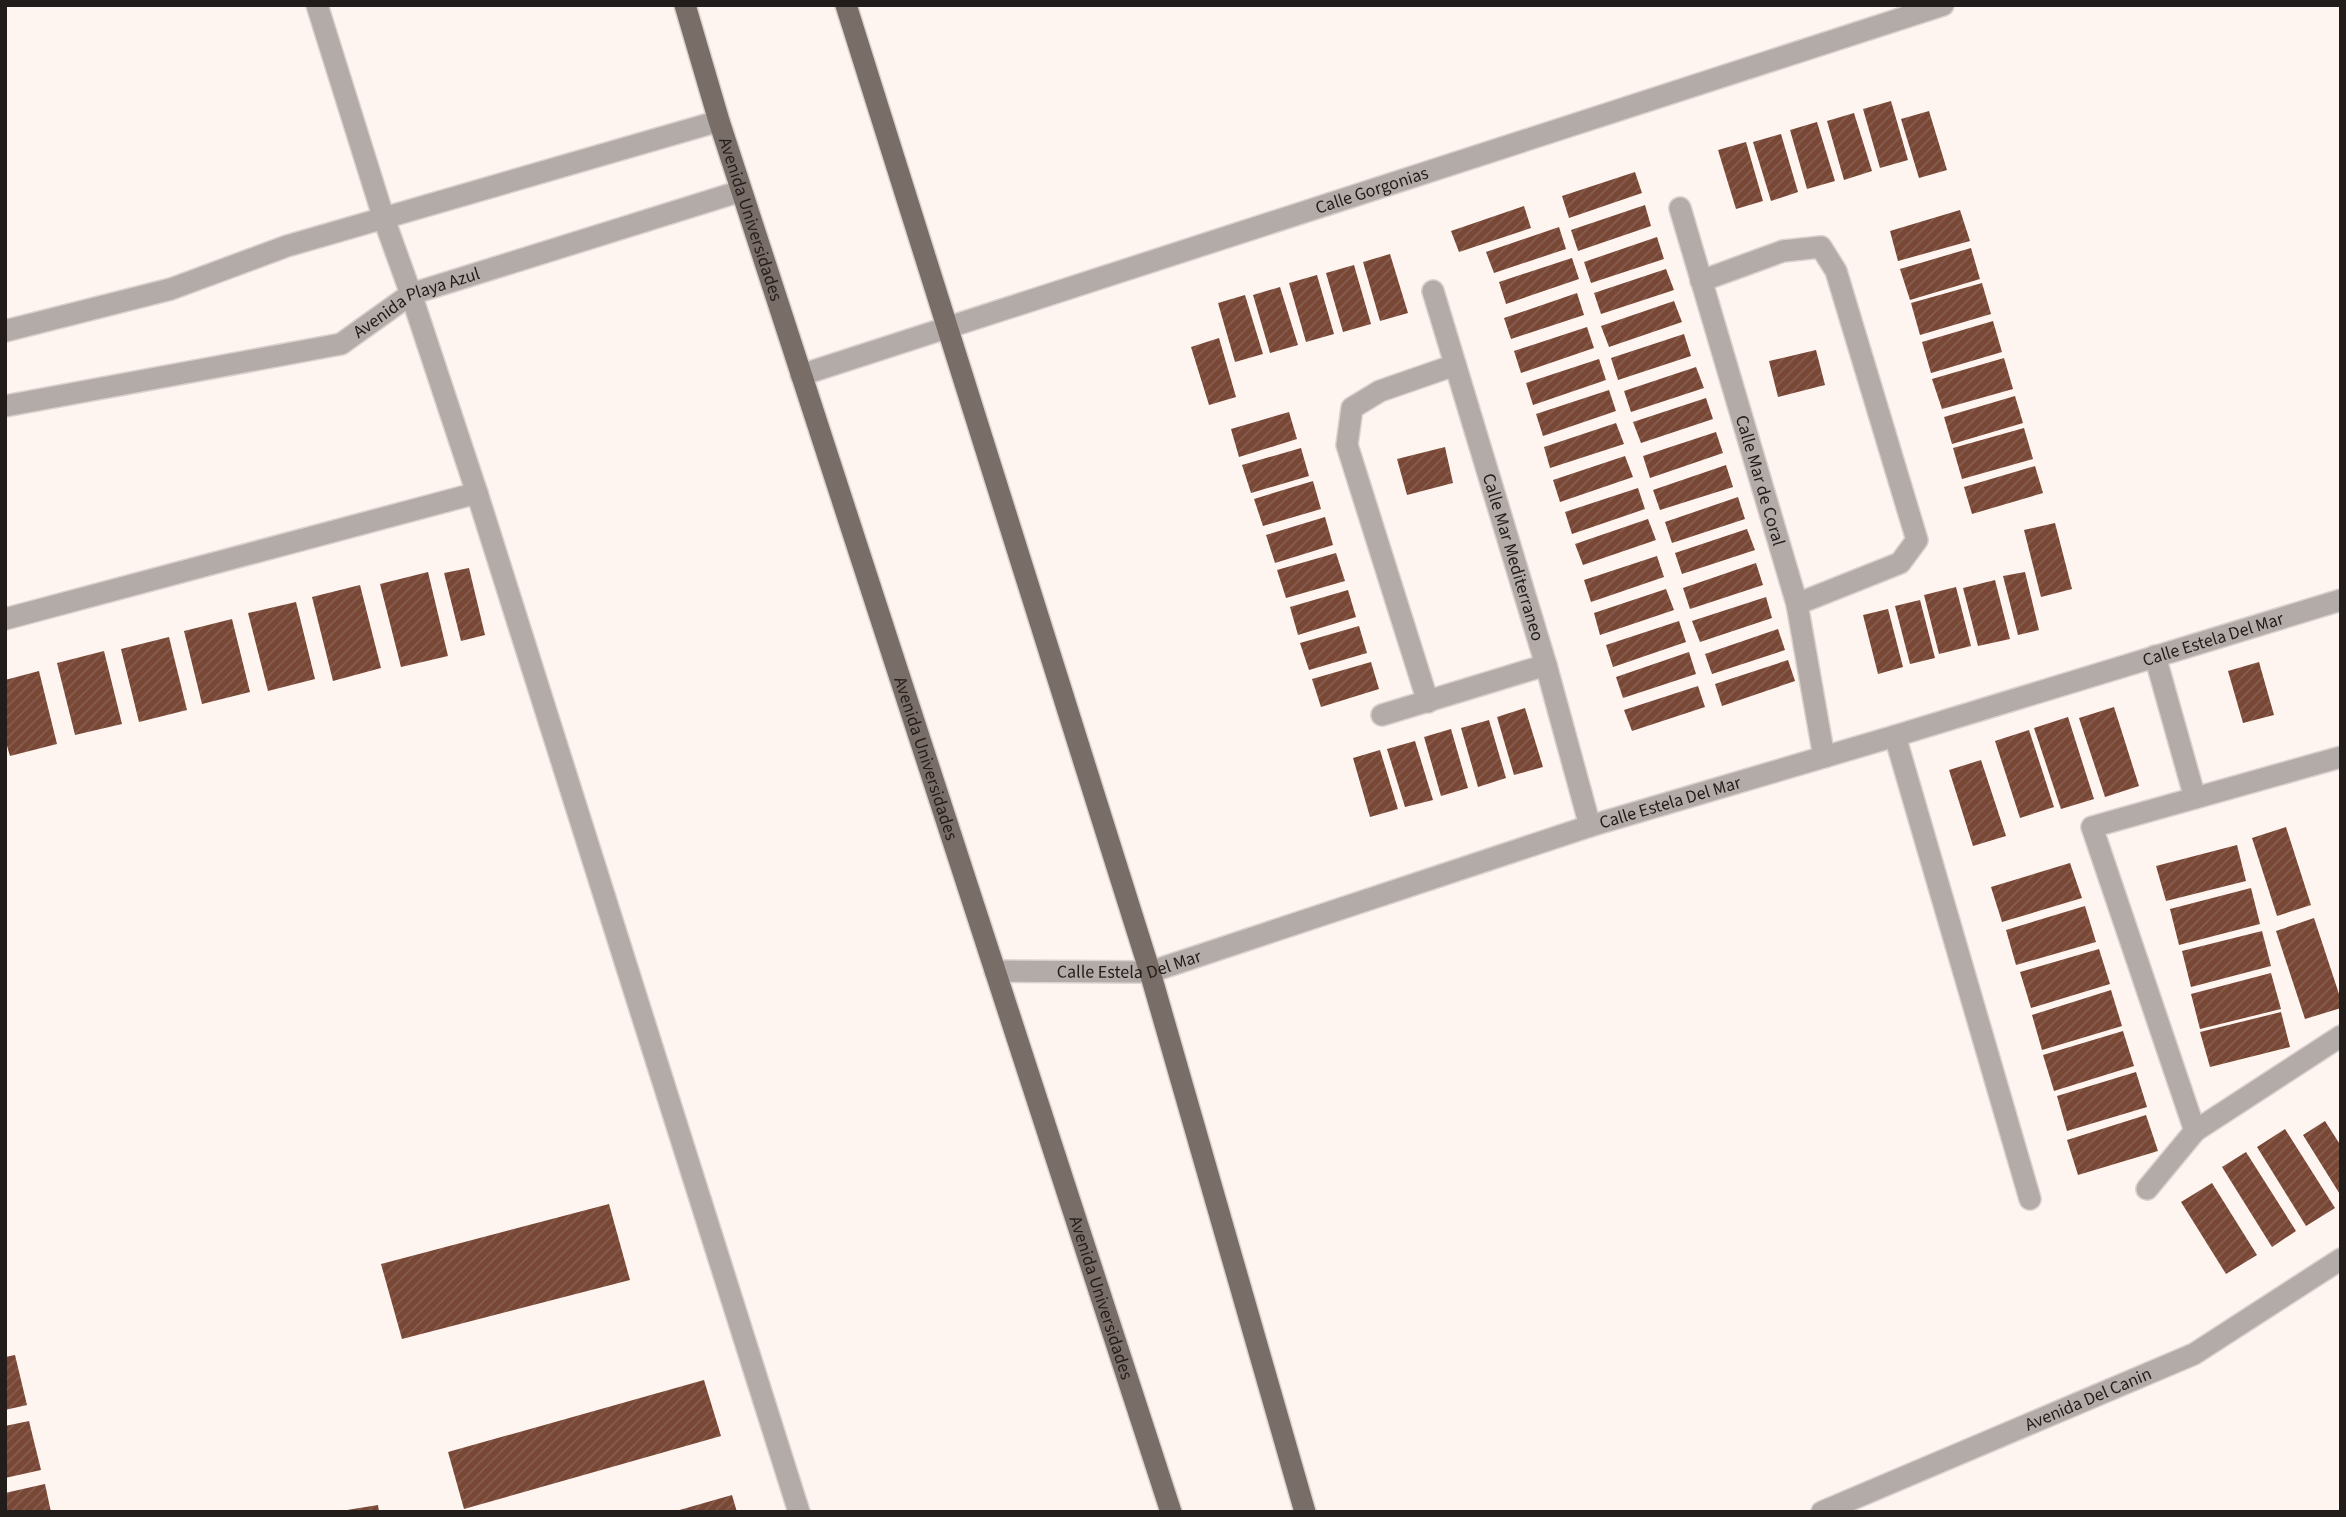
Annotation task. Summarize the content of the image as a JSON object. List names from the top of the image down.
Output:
{
  "streets": {
    "main road": ["Avenida Universidades"],
    "street": [
      "Calle Gorgonias",
      "Avenida Playa Azul",
      "Calle Mar de Coral",
      "Calle Mar Mediterraneo",
      "Calle Estela Del Mar",
      "Avenida Del Canin"
    ]
  },
  "crossings": [
    ["Calle Gorgonias", "Avenida Universidades"],
    ["Avenida Universidades", "Avenida Playa Azul"],
    ["Avenida Universidades", "Calle Estela Del Mar"],
    ["Calle Mar de Coral", "Calle Estela Del Mar"],
    ["Calle Mar Mediterraneo", "Calle Estela Del Mar"]
  ]
}
